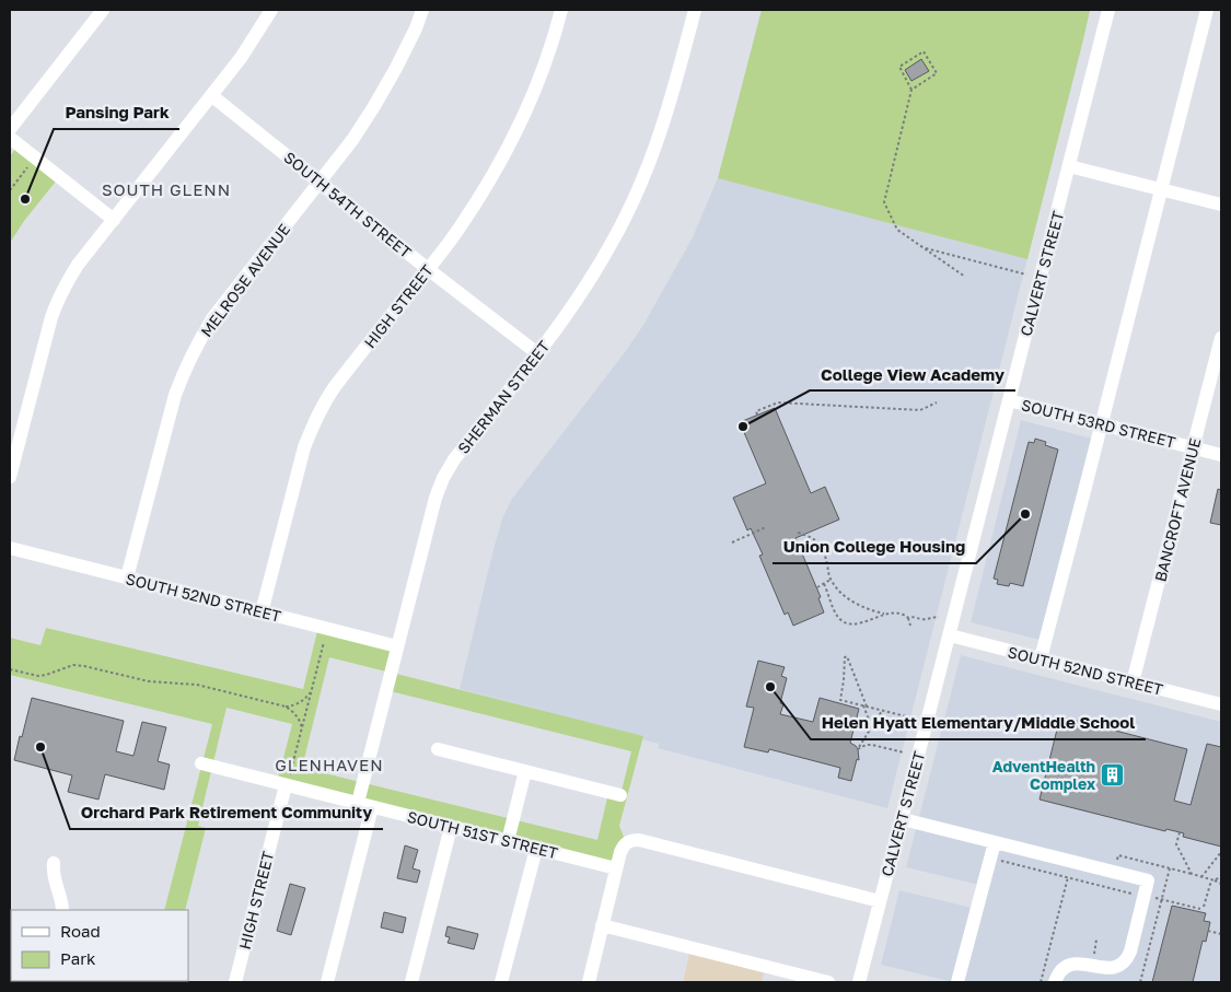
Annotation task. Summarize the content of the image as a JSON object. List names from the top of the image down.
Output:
{
  "streets": {
    "street": [
      "SOUTH 54TH STREET",
      "CALVERT STREET",
      "MELROSE AVENUE",
      "HIGH STREET",
      "SHERMAN STREET",
      "SOUTH 53RD STREET",
      "BANCROFT AVENUE",
      "SOUTH 52ND STREET",
      "SOUTH 51ST STREET"
    ]
  },
  "crossings": [
    ["SOUTH 54TH STREET", "MELROSE AVENUE"],
    ["SOUTH 54TH STREET", "HIGH STREET"],
    ["SOUTH 54TH STREET", "SHERMAN STREET"],
    ["CALVERT STREET", "SOUTH 53RD STREET"],
    ["CALVERT STREET", "SOUTH 52ND STREET"],
    ["MELROSE AVENUE", "SOUTH 52ND STREET"],
    ["HIGH STREET", "SOUTH 52ND STREET"],
    ["HIGH STREET", "SOUTH 51ST STREET"],
    ["SHERMAN STREET", "SOUTH 52ND STREET"],
    ["SHERMAN STREET", "SOUTH 51ST STREET"],
    ["SOUTH 53RD STREET", "BANCROFT AVENUE"],
    ["BANCROFT AVENUE", "SOUTH 52ND STREET"]
  ],
  "districts": ["SOUTH GLENN", "GLENHAVEN"],
  "places": {
    "other": [
      "Pansing Park",
      "College View Academy",
      "Union College Housing",
      "Helen Hyatt Elementary/Middle School",
      "Orchard Park Retirement Community"
    ],
    "building": ["AdventHealth Complex"]
  },
  "legend": ["Road", "Park"]
}
